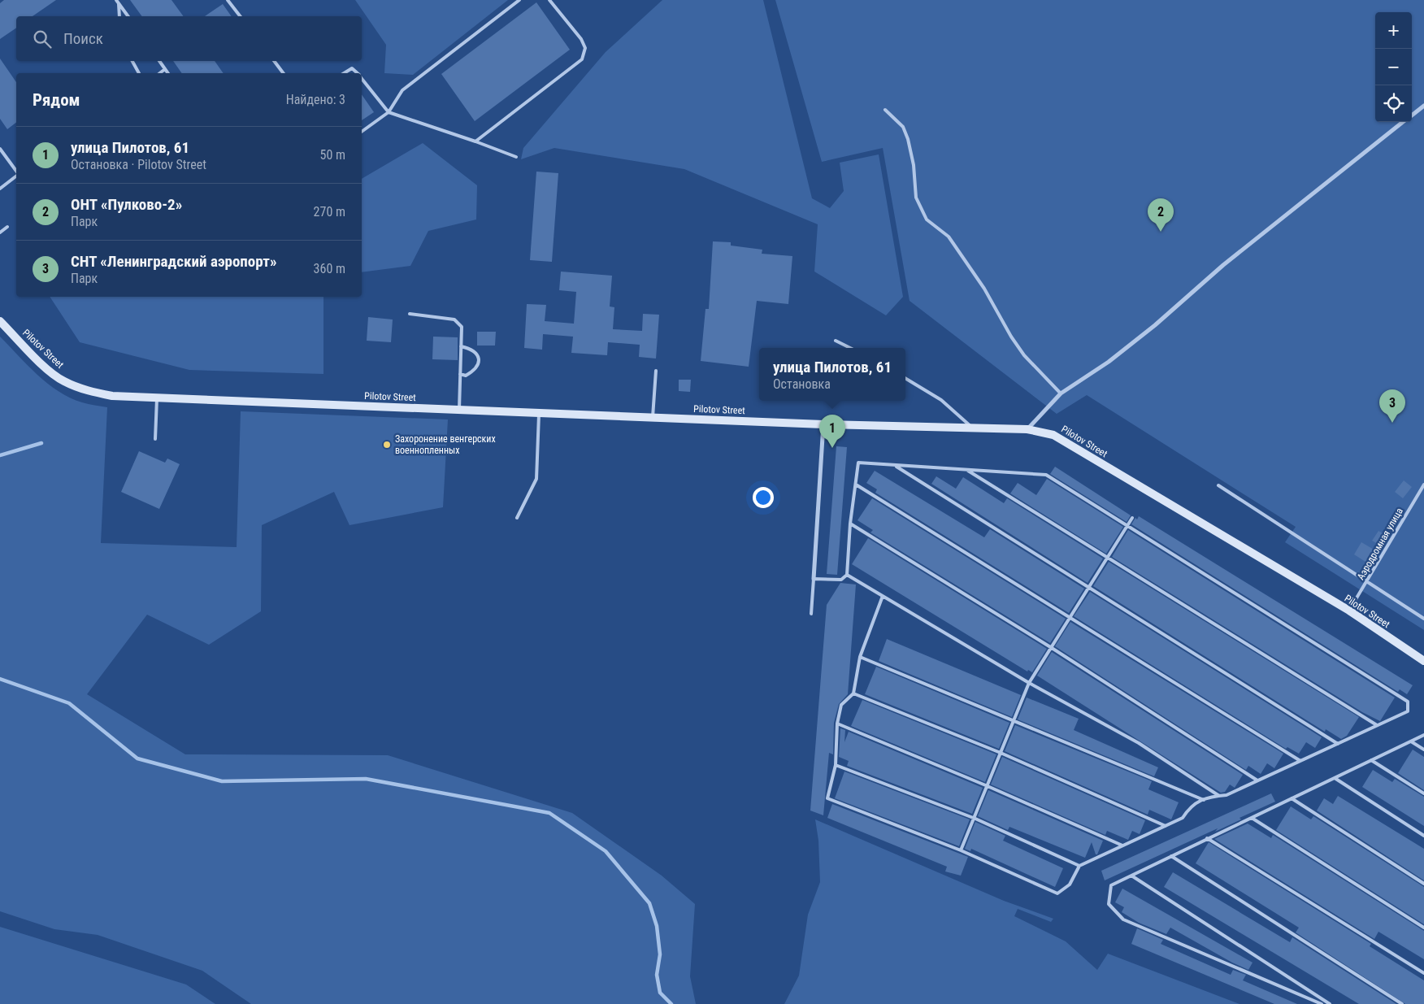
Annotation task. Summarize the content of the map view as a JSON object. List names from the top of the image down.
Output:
{
  "streets": {
    "street": ["Pilotov Street"],
    "lane": ["Аэродромная улица"]
  },
  "crossings": [
    ["Pilotov Street", "Аэродромная улица"]
  ],
  "places": ["Захоронение венгерских военнопленных"],
  "page": {
    "map_buttons": ["+", "−"],
    "search": "Поиск",
    "heading": ["Рядом", "Найдено: 3"],
    "list": [
      {
        "mark": "1",
        "name": "улица Пилотов, 61",
        "note": "Остановка · Pilotov Street",
        "value": "50 m"
      },
      {
        "mark": "2",
        "name": "ОНТ «Пулково-2»",
        "note": "Парк",
        "value": "270 m"
      },
      {
        "mark": "3",
        "name": "СНТ «Ленинградский аэропорт»",
        "note": "Парк",
        "value": "360 m"
      }
    ],
    "pins": ["2", "3", "1"],
    "popup": ["улица Пилотов, 61", "Остановка"]
  }
}
